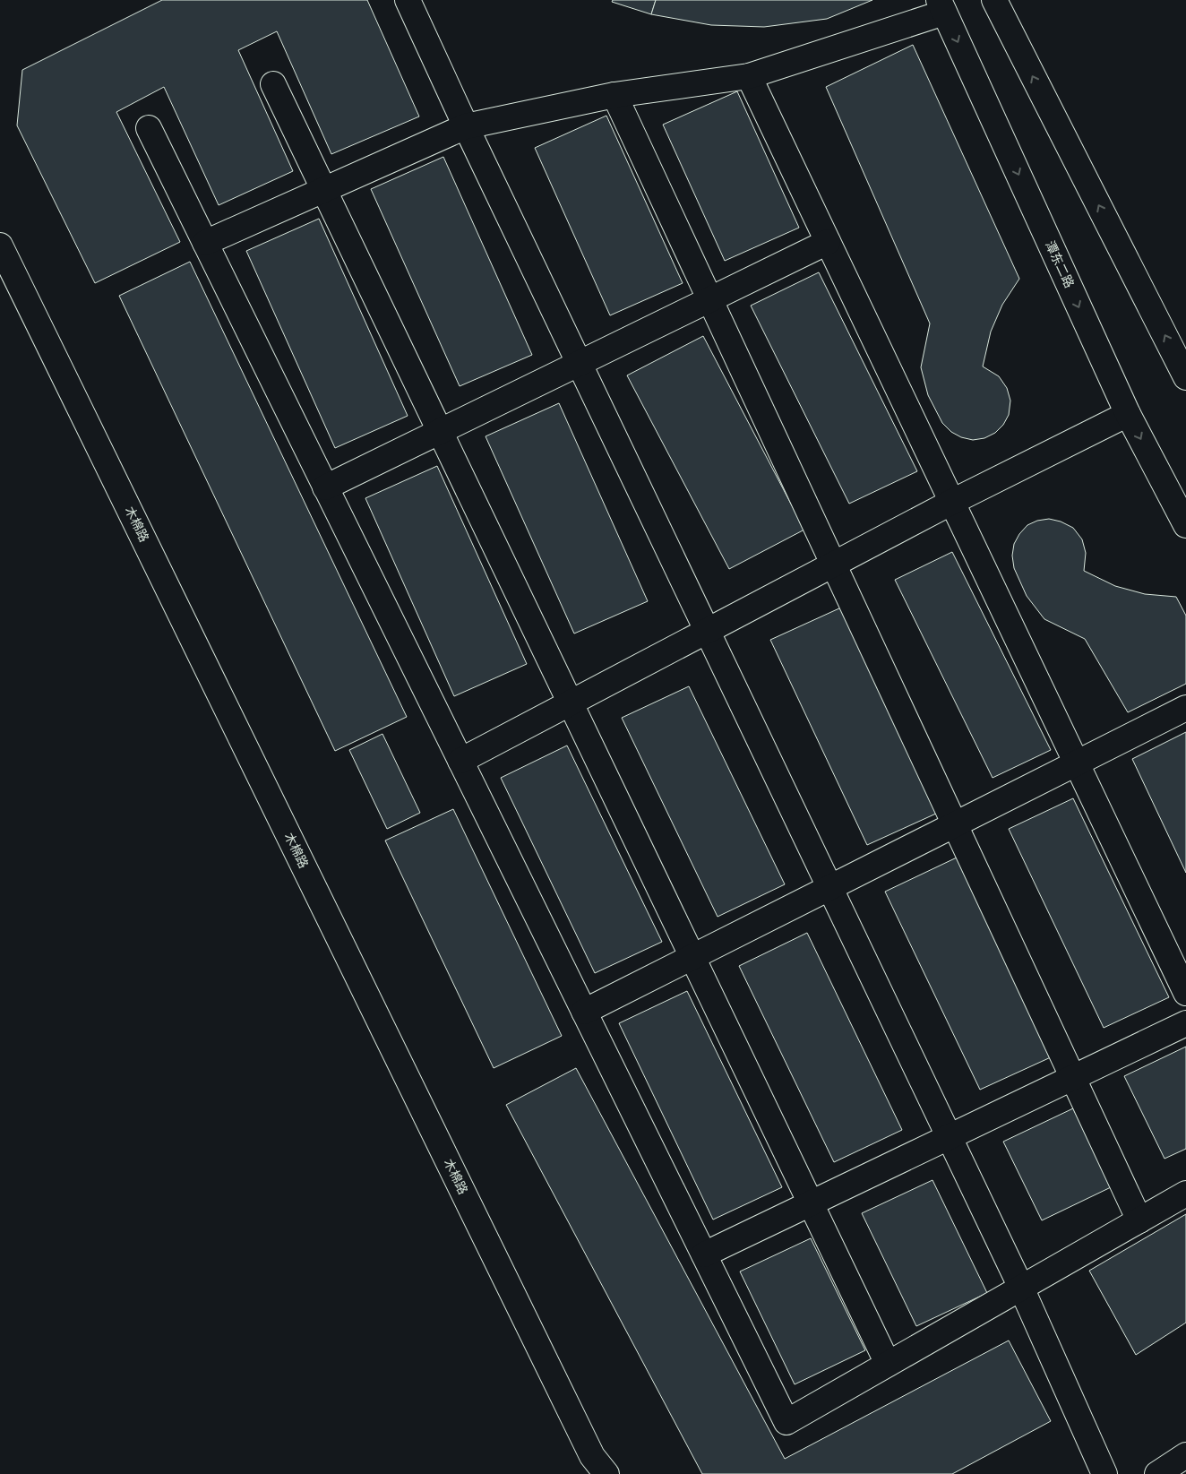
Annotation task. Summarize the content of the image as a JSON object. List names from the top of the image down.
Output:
{
  "streets": {
    "main road": ["潭东二路", "木棉路"]
  }
}
